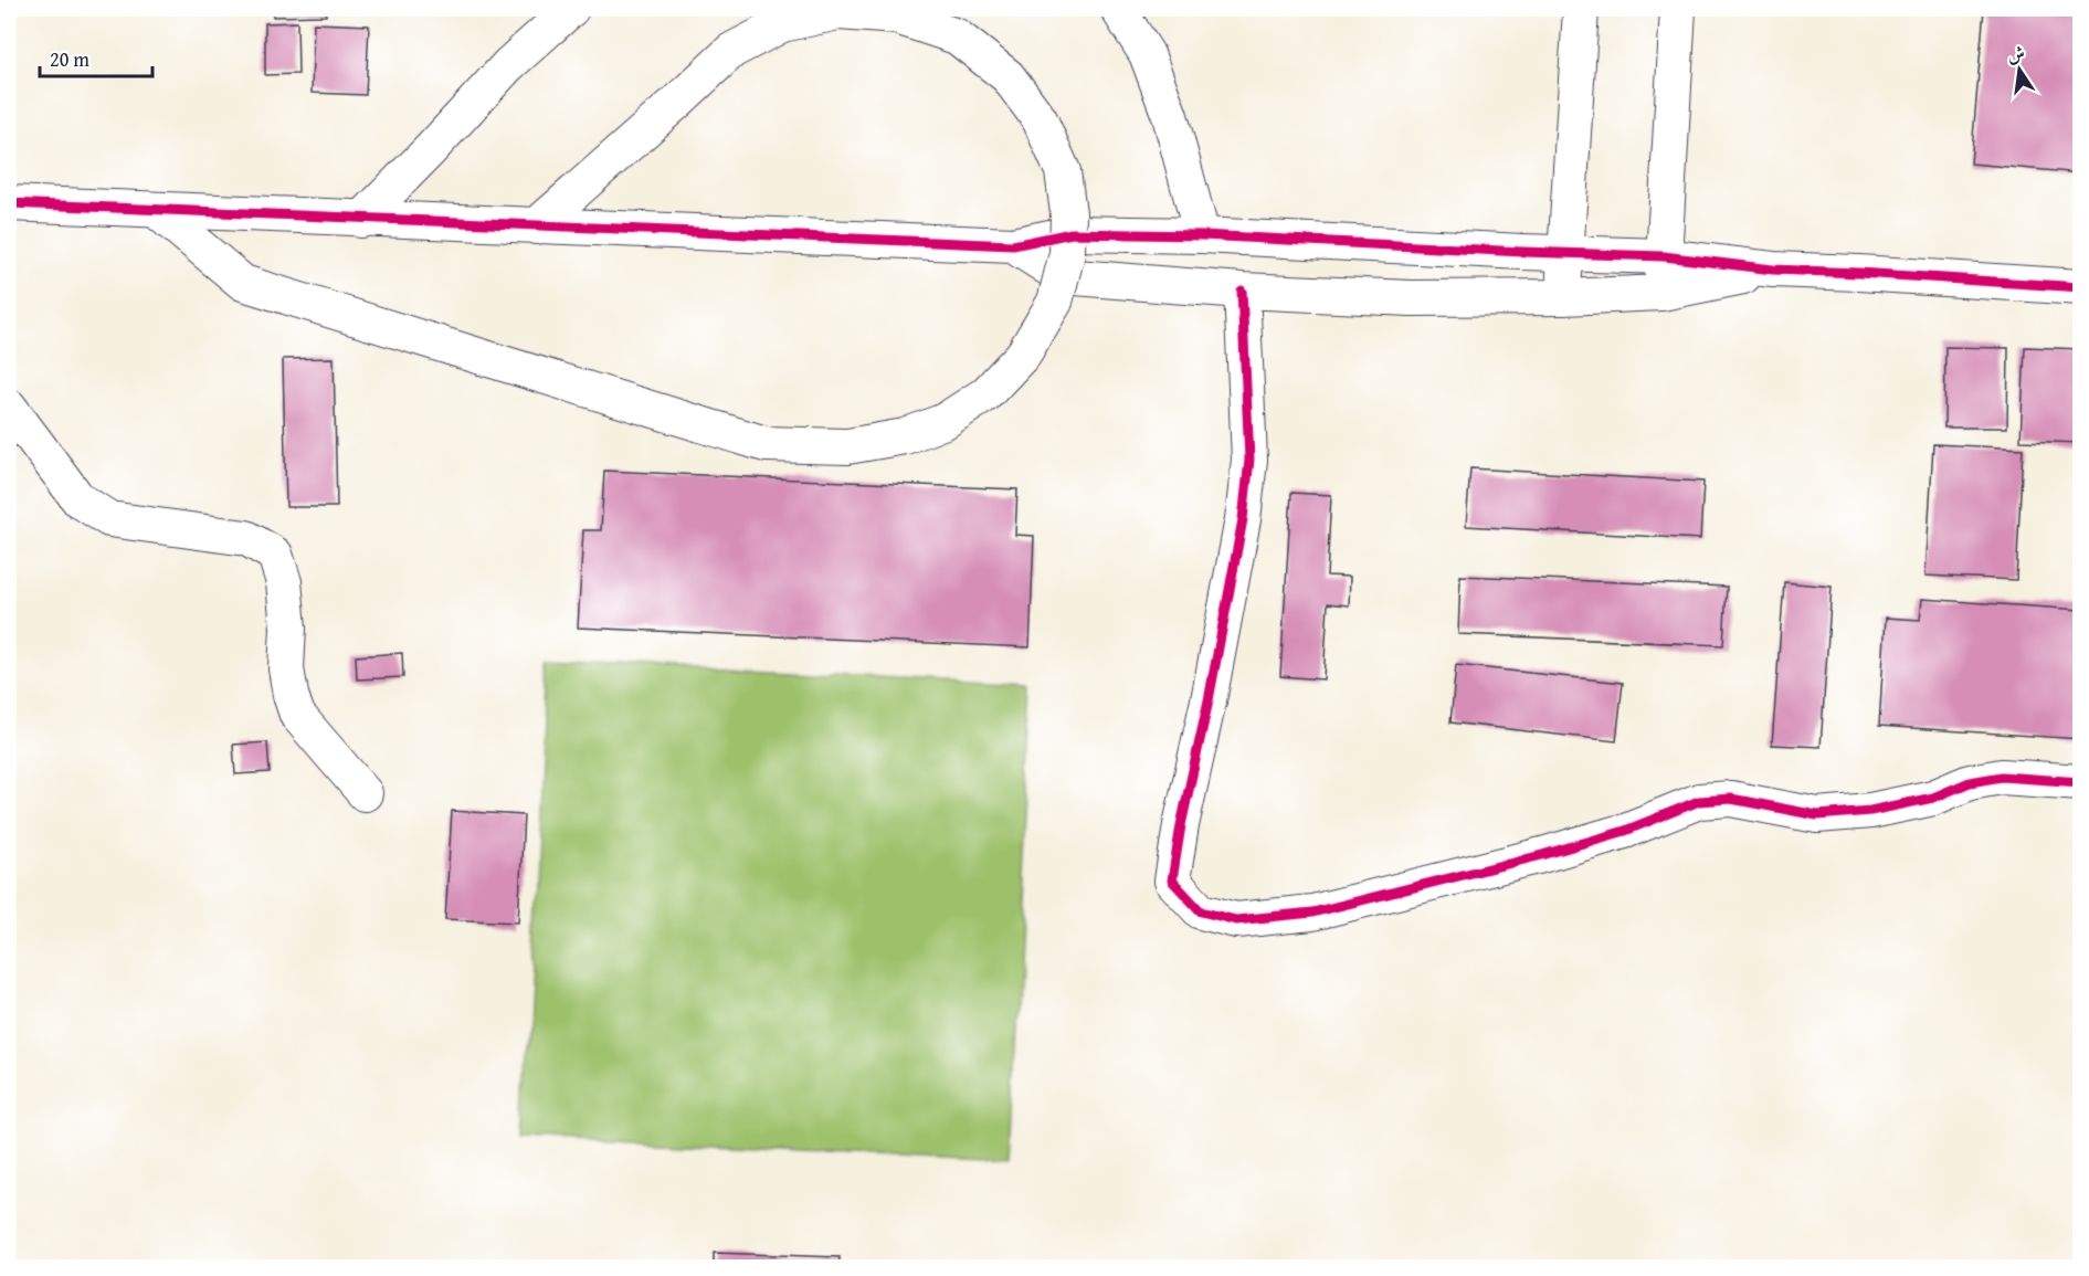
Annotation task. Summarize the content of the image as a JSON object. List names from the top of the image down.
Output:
{
  "scale_bar": "20 m",
  "north": "top"
}
